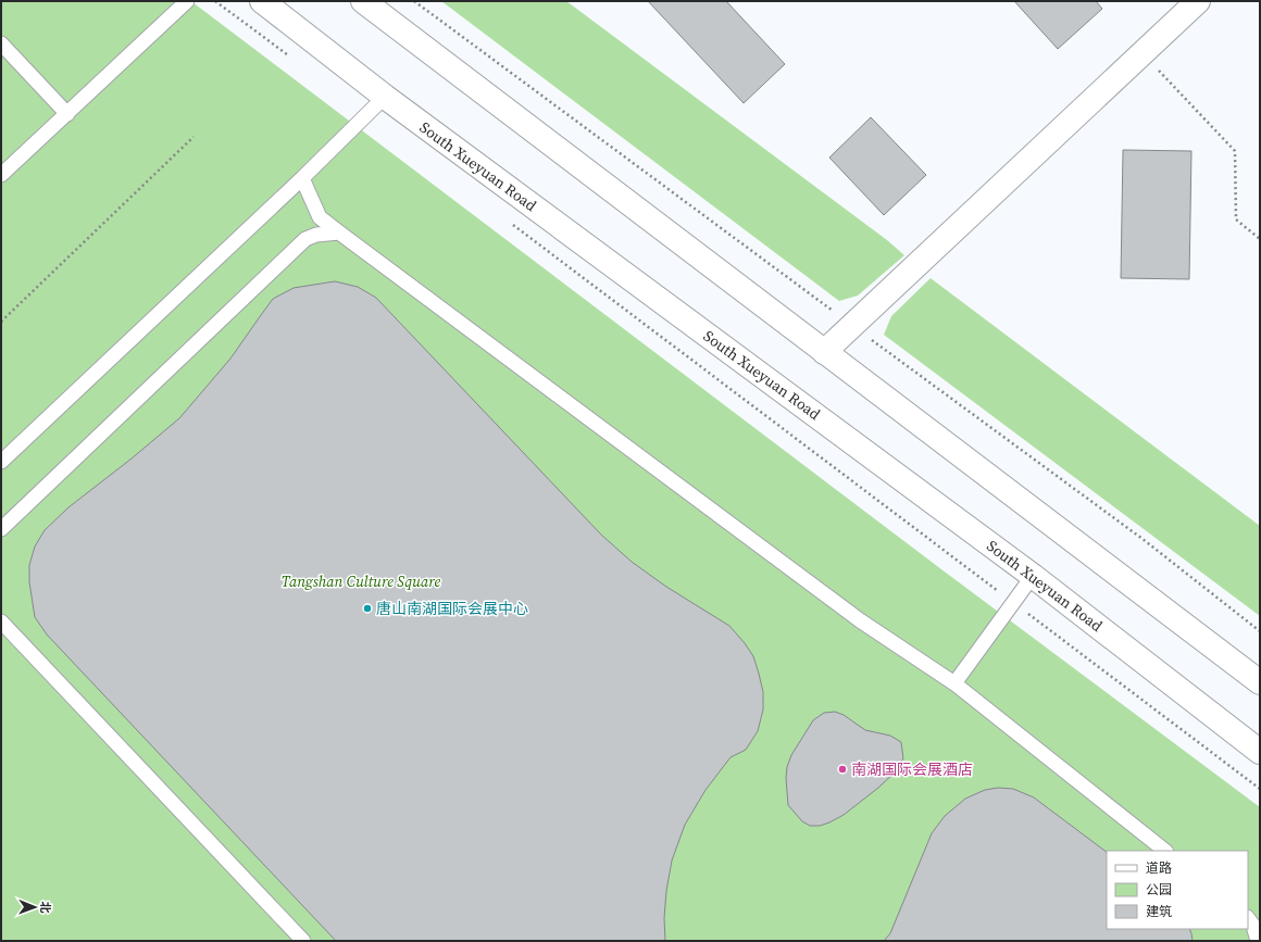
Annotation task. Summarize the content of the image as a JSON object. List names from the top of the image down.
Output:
{
  "streets": {
    "main road": ["South Xueyuan Road"]
  },
  "parks": ["Tangshan Culture Square"],
  "places": ["唐山南湖国际会展中心", "南湖国际会展酒店"],
  "legend": ["道路", "公园", "建筑"],
  "north": "right"
}
